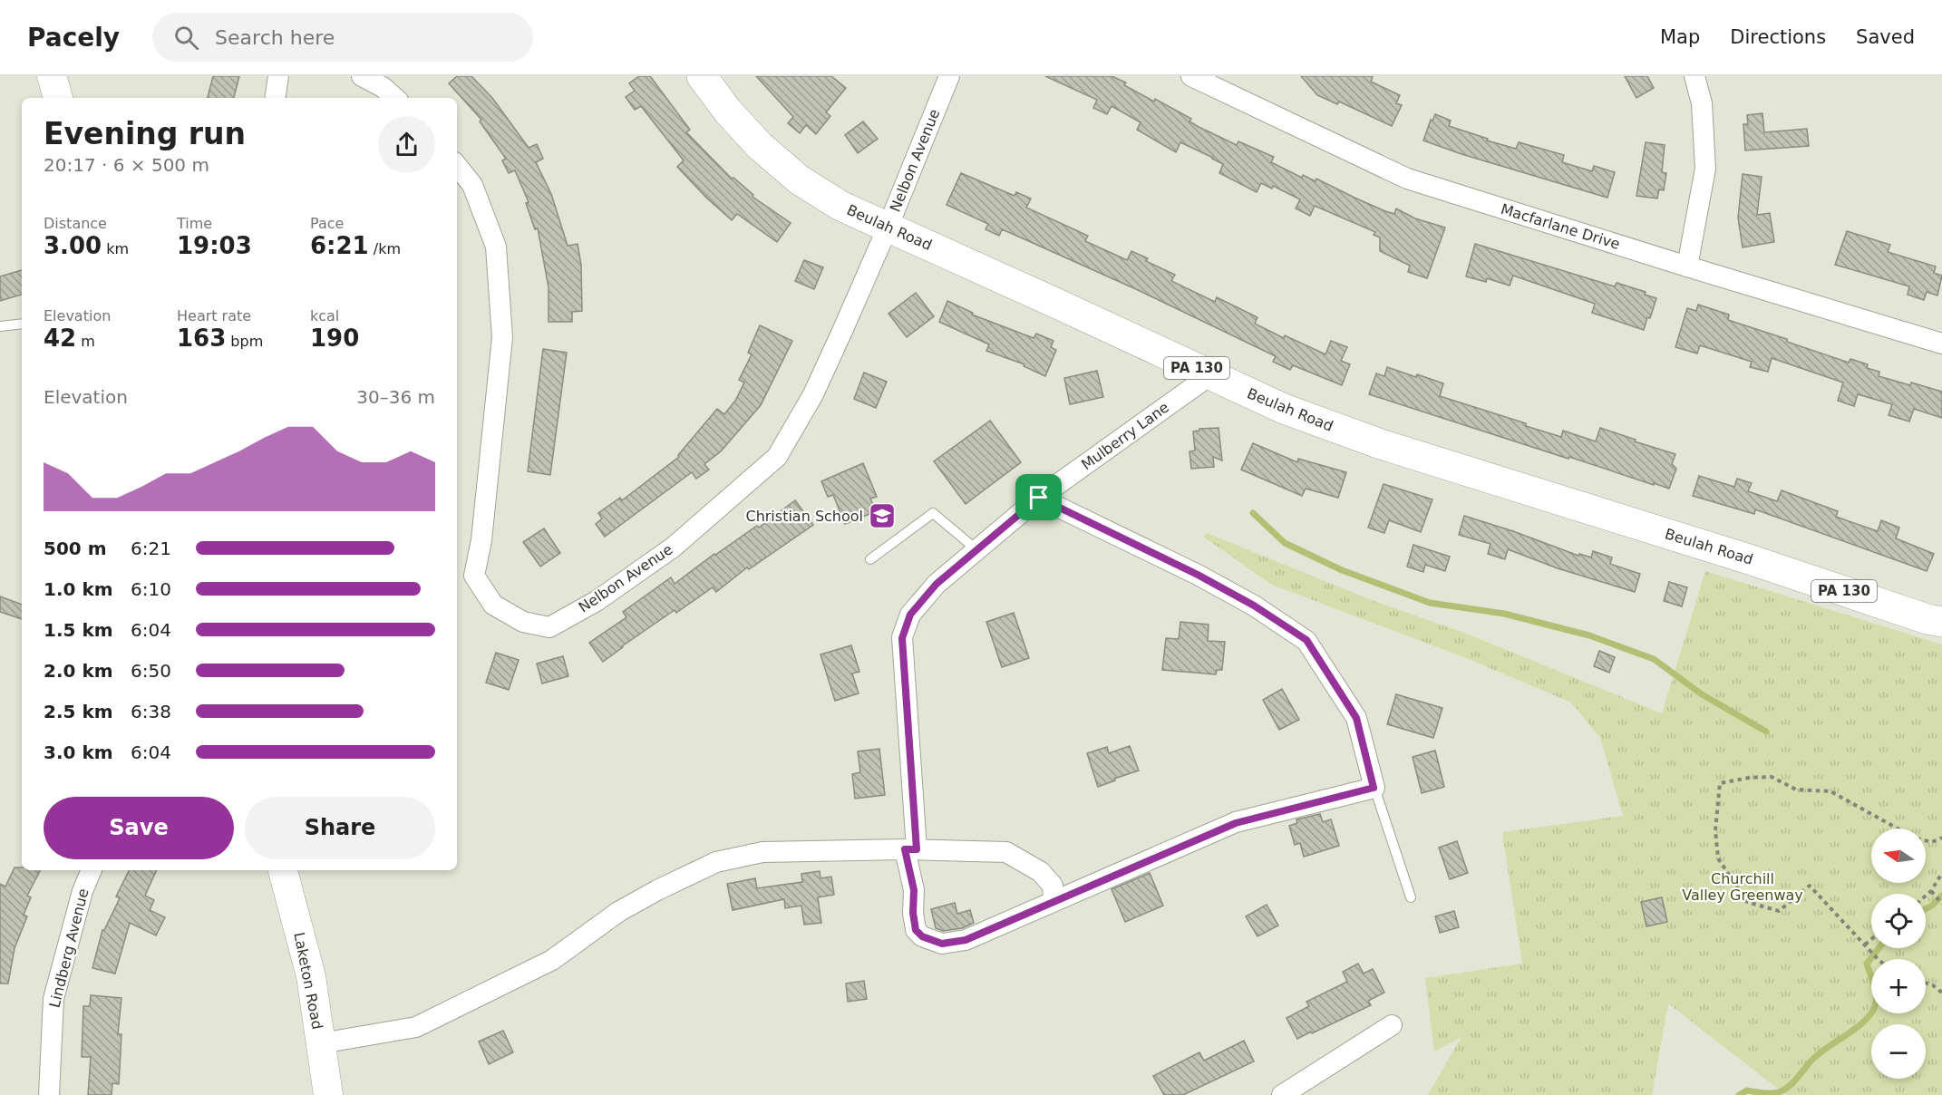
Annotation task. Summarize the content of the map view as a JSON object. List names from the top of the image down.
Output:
{
  "streets": {
    "main road": ["Beulah Road", "PA 130"],
    "street": [
      "Nelbon Avenue",
      "Macfarlane Drive",
      "Mulberry Lane",
      "Lindberg Avenue",
      "Laketon Road"
    ]
  },
  "crossings": [
    ["Nelbon Avenue", "Beulah Road"],
    ["Beulah Road", "Mulberry Lane"]
  ],
  "parks": ["Churchill Valley Greenway"],
  "places": {
    "school or university": ["Christian School"]
  },
  "north": "left",
  "page": {
    "header": "Pacely",
    "search": "Search here",
    "nav": ["Map", "Directions", "Saved"],
    "heading": ["Evening run", "20:17 · 6 × 500 m"],
    "stats": [
      ["Distance", "3.00 km"],
      ["Time", "19:03"],
      ["Pace", "6:21 /km"],
      ["Elevation", "42 m"],
      ["Heart rate", "163 bpm"],
      ["kcal", "190"]
    ],
    "chart": ["Elevation", "30–36 m"],
    "list": [
      {
        "name": "500 m",
        "note": "6:21"
      },
      {
        "name": "1.0 km",
        "note": "6:10"
      },
      {
        "name": "1.5 km",
        "note": "6:04"
      },
      {
        "name": "2.0 km",
        "note": "6:50"
      },
      {
        "name": "2.5 km",
        "note": "6:38"
      },
      {
        "name": "3.0 km",
        "note": "6:04"
      }
    ],
    "buttons": ["Save", "Share"],
    "map_buttons": ["+", "−"]
  }
}
